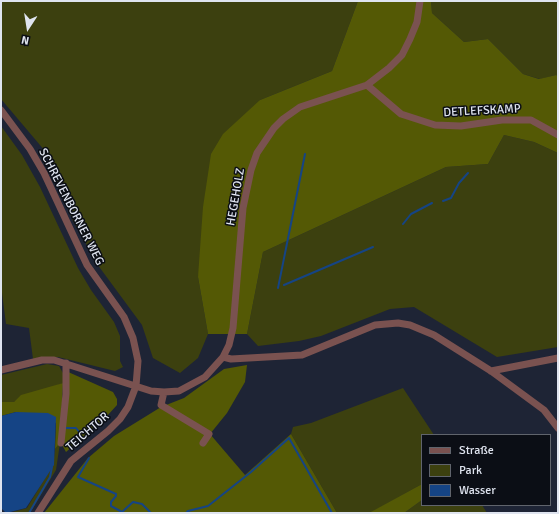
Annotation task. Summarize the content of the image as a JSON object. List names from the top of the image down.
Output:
{
  "streets": {
    "street": [
      "DETLEFSKAMP",
      "HEGEHOLZ",
      "SCHREVENBORNER WEG",
      "TEICHTOR"
    ]
  },
  "crossings": [
    ["DETLEFSKAMP", "HEGEHOLZ"],
    ["HEGEHOLZ", "SCHREVENBORNER WEG"],
    ["HEGEHOLZ", "TEICHTOR"],
    ["SCHREVENBORNER WEG", "TEICHTOR"]
  ],
  "legend": ["Straße", "Park", "Wasser"],
  "north": "bottom"
}
